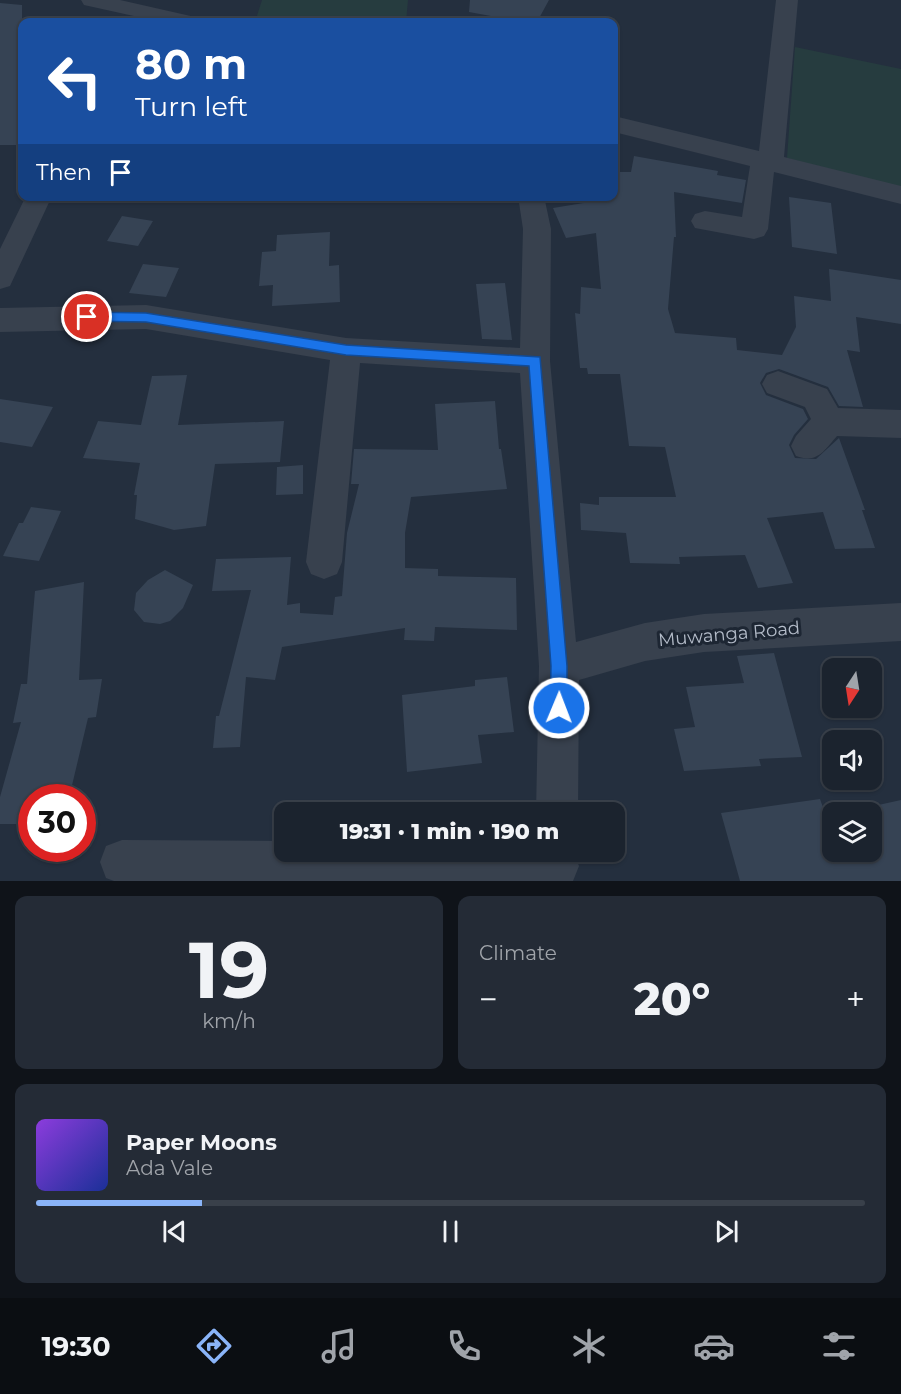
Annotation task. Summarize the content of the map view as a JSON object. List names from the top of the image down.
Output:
{
  "streets": {
    "street": ["Muwanga Road"]
  },
  "north": "bottom",
  "page": {
    "turn": ["80 m", "Turn left"],
    "then": "Then",
    "limit": "30",
    "trip": "19:31 · 1 min · 190 m",
    "tile": [
      ["19", "km/h"],
      "Climate"
    ],
    "heat": ["−", "20°", "+"],
    "song": ["Paper Moons", "Ada Vale"],
    "tabs": "19:30"
  }
}
